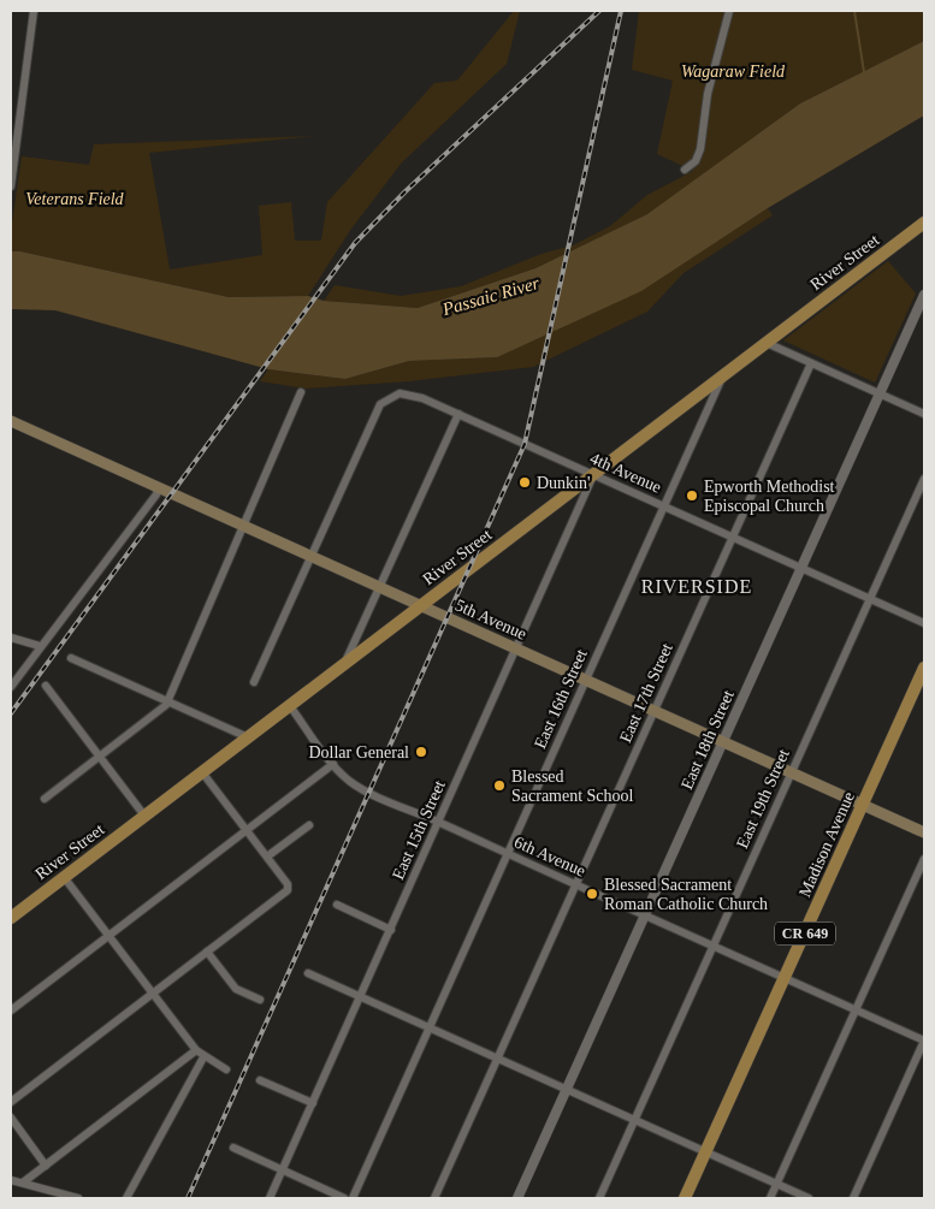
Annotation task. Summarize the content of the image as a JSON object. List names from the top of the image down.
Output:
{
  "streets": {
    "main road": [
      "River Street",
      "5th Avenue",
      "Madison Avenue",
      "CR 649"
    ],
    "street": [
      "4th Avenue",
      "East 17th Street",
      "East 16th Street",
      "East 18th Street",
      "East 19th Street",
      "East 15th Street",
      "6th Avenue"
    ]
  },
  "crossings": [
    ["River Street", "4th Avenue"],
    ["River Street", "5th Avenue"],
    ["River Street", "East 16th Street"],
    ["River Street", "East 15th Street"],
    ["River Street", "6th Avenue"],
    ["4th Avenue", "5th Avenue"],
    ["4th Avenue", "East 17th Street"],
    ["4th Avenue", "East 16th Street"],
    ["4th Avenue", "East 18th Street"],
    ["4th Avenue", "East 19th Street"],
    ["4th Avenue", "East 15th Street"],
    ["5th Avenue", "East 17th Street"],
    ["5th Avenue", "East 16th Street"],
    ["5th Avenue", "East 18th Street"],
    ["5th Avenue", "East 19th Street"],
    ["5th Avenue", "East 15th Street"],
    ["5th Avenue", "Madison Avenue"],
    ["East 17th Street", "6th Avenue"],
    ["East 16th Street", "6th Avenue"],
    ["East 18th Street", "6th Avenue"],
    ["East 19th Street", "6th Avenue"],
    ["East 15th Street", "6th Avenue"],
    ["Madison Avenue", "6th Avenue"]
  ],
  "districts": ["RIVERSIDE"],
  "water": ["Passaic River"],
  "parks": ["Wagaraw Field", "Veterans Field"],
  "places": [
    "Dunkin'",
    "Epworth Methodist Episcopal Church",
    "Dollar General",
    "Blessed Sacrament School",
    "Blessed Sacrament Roman Catholic Church"
  ]
}
